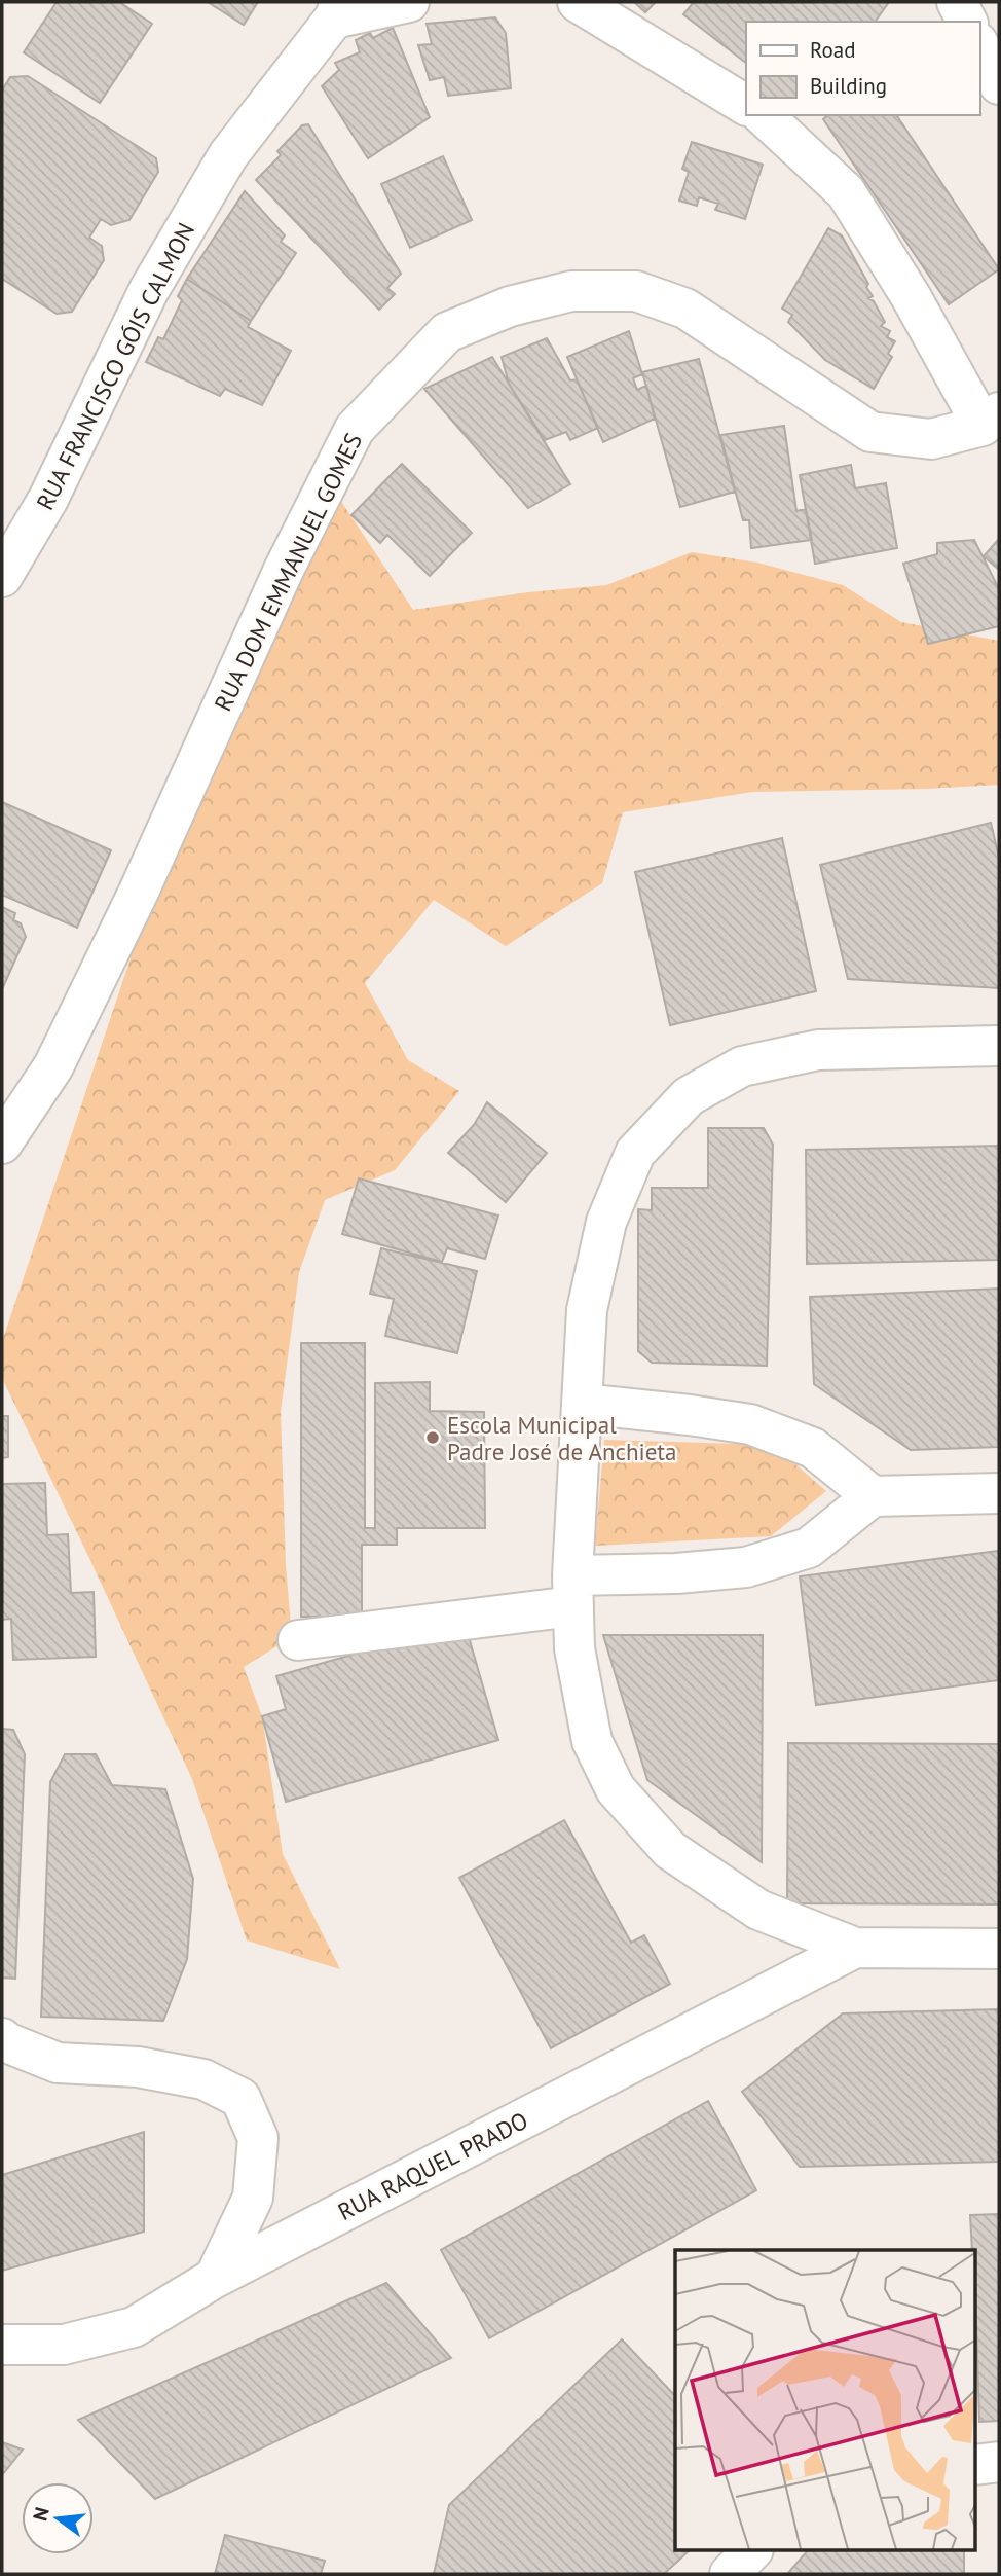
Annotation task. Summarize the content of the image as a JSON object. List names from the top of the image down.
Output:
{
  "streets": {
    "street": ["RUA FRANCISCO GÓIS CALMON", "RUA DOM EMMANUEL GOMES", "RUA RAQUEL PRADO"]
  },
  "places": ["Escola Municipal Padre José de Anchieta"],
  "legend": ["Road", "Building"],
  "north": "left"
}
